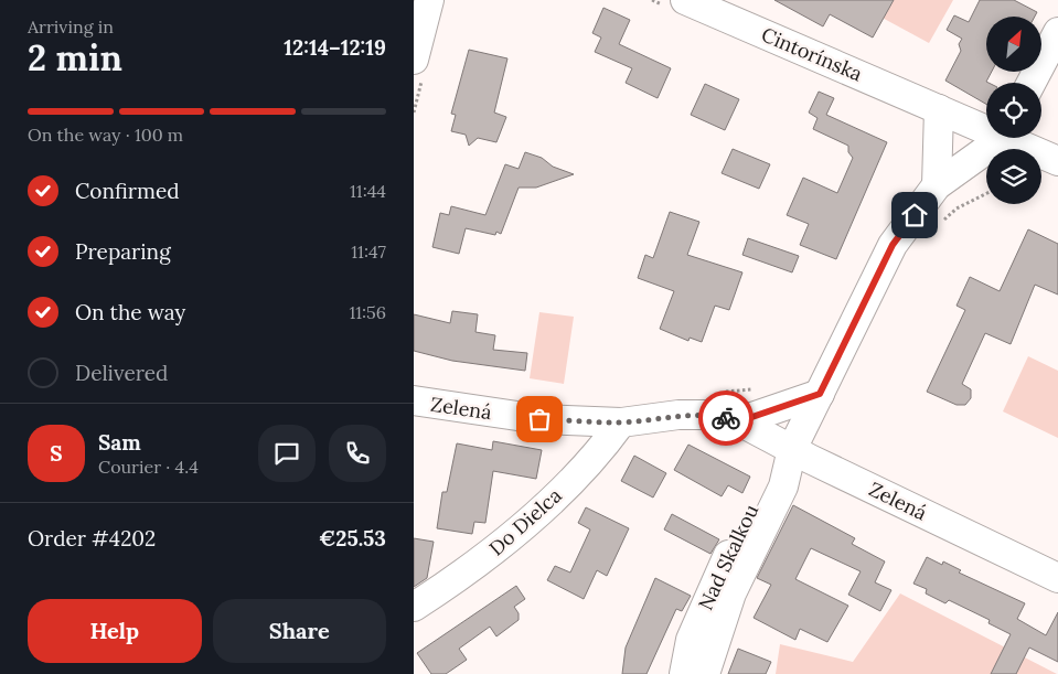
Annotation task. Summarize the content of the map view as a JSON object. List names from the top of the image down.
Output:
{
  "streets": {
    "street": [
      "Cintorínska",
      "Zelená",
      "Do Dielca",
      "Nad Skalkou"
    ]
  },
  "crossings": [
    ["Zelená", "Do Dielca"],
    ["Zelená", "Nad Skalkou"]
  ],
  "north": "top right",
  "page": {
    "heading": ["2 min", "Arriving in", "12:14–12:19"],
    "panel": [
      "Sam",
      "Courier · 4.4",
      "Order #4202",
      "€25.53"
    ],
    "bar": "On the way · 100 m",
    "list": [
      ["Confirmed", "11:44"],
      ["Preparing", "11:47"],
      ["On the way", "11:56"],
      "Delivered"
    ],
    "round": "S",
    "buttons": ["Help", "Share"]
  }
}
